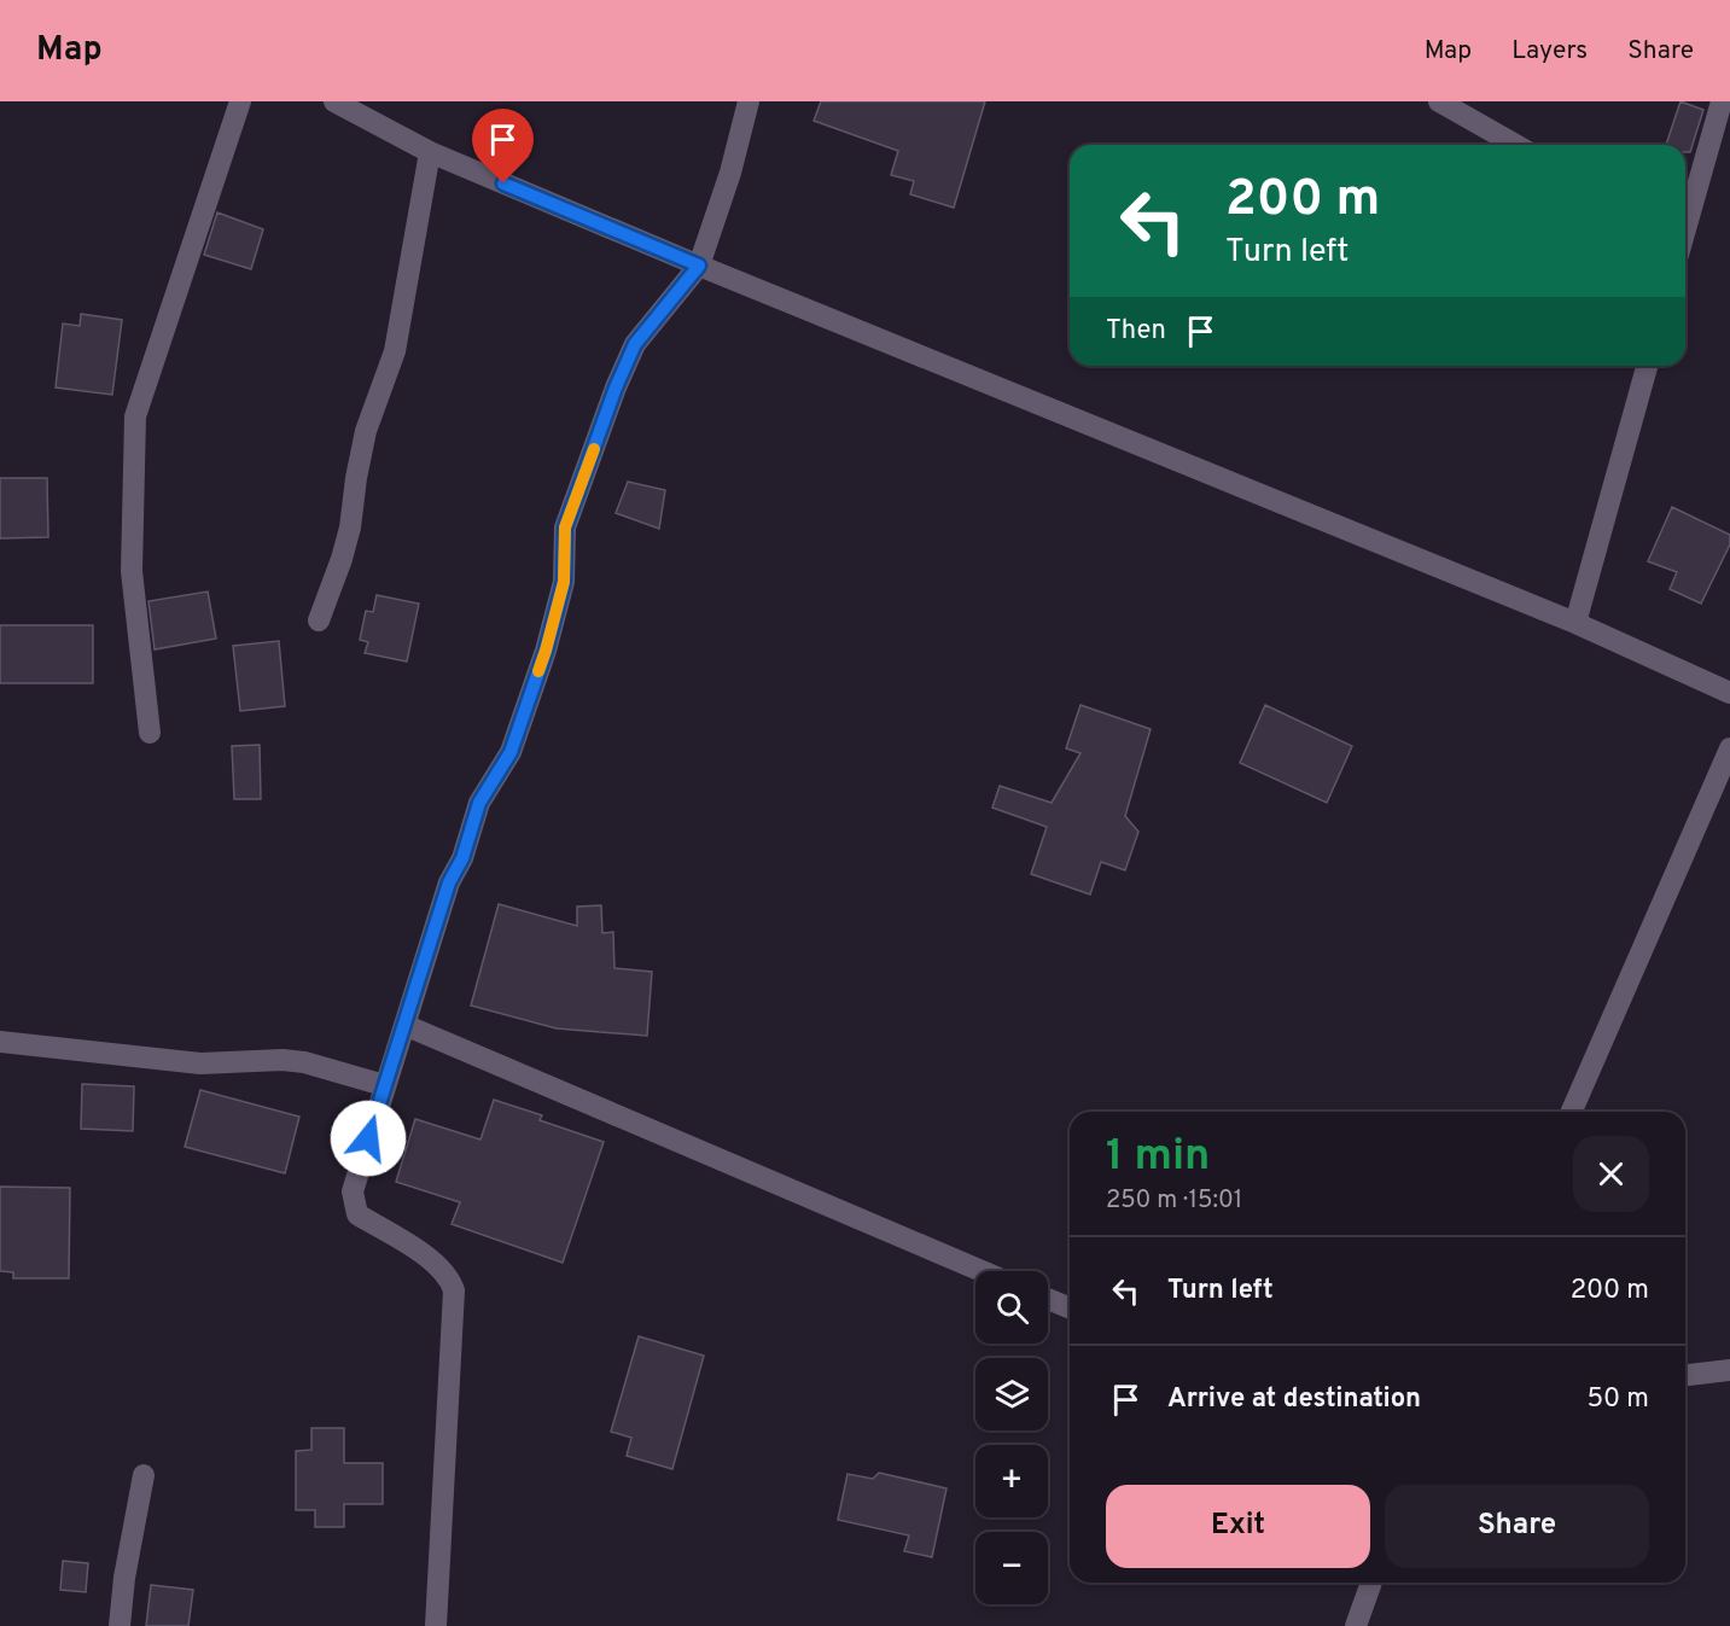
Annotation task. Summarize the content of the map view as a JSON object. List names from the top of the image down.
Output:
{
  "page": {
    "header": "Map",
    "nav": ["Map", "Layers", "Share"],
    "turn": ["200 m", "Turn left"],
    "then": "Then",
    "heading": ["1 min", "250 m · 15:01"],
    "list": [
      {
        "name": "Turn left",
        "value": "200 m"
      },
      {
        "name": "Arrive at destination",
        "value": "50 m"
      }
    ],
    "map_buttons": ["+", "−"],
    "buttons": ["Exit", "Share"]
  }
}
